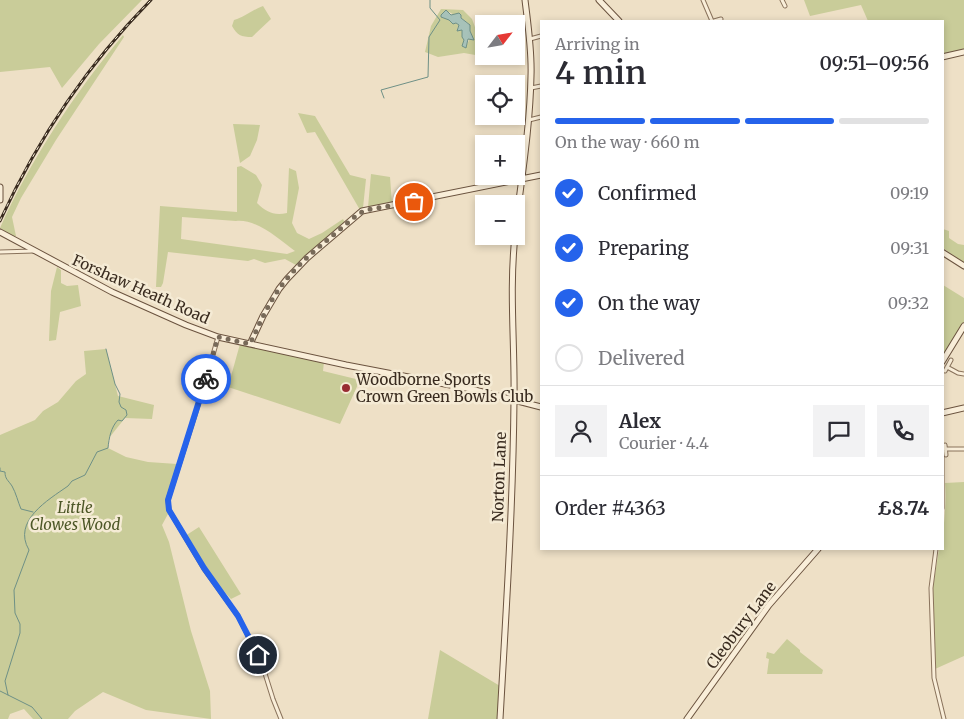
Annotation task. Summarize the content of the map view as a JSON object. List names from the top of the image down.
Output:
{
  "streets": {
    "street": ["Forshaw Heath Road", "Norton Lane", "Cleobury Lane"]
  },
  "crossings": [
    ["Forshaw Heath Road", "Norton Lane"]
  ],
  "parks": ["Little Clowes Wood"],
  "places": ["Woodborne Sports Crown Green Bowls Club"],
  "north": "top right",
  "page": {
    "map_buttons": ["+", "−"],
    "heading": ["4 min", "Arriving in", "09:51–09:56"],
    "panel": [
      "Alex",
      "Courier · 4.4",
      "Order #4363",
      "£8.74"
    ],
    "bar": "On the way · 660 m",
    "list": [
      ["Confirmed", "09:19"],
      ["Preparing", "09:31"],
      ["On the way", "09:32"],
      "Delivered"
    ]
  }
}
